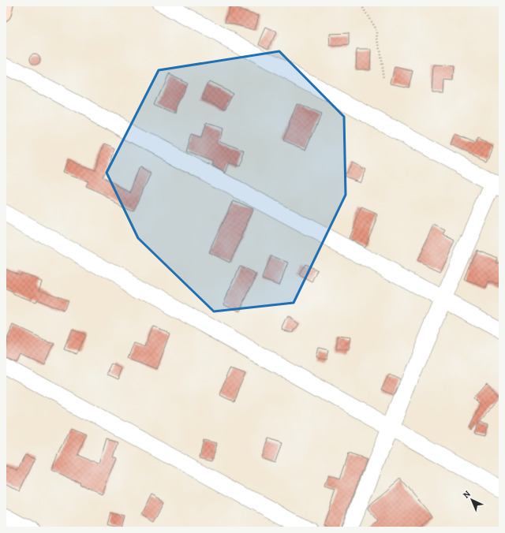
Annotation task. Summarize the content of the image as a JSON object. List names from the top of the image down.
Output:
{
  "north": "top left"
}
